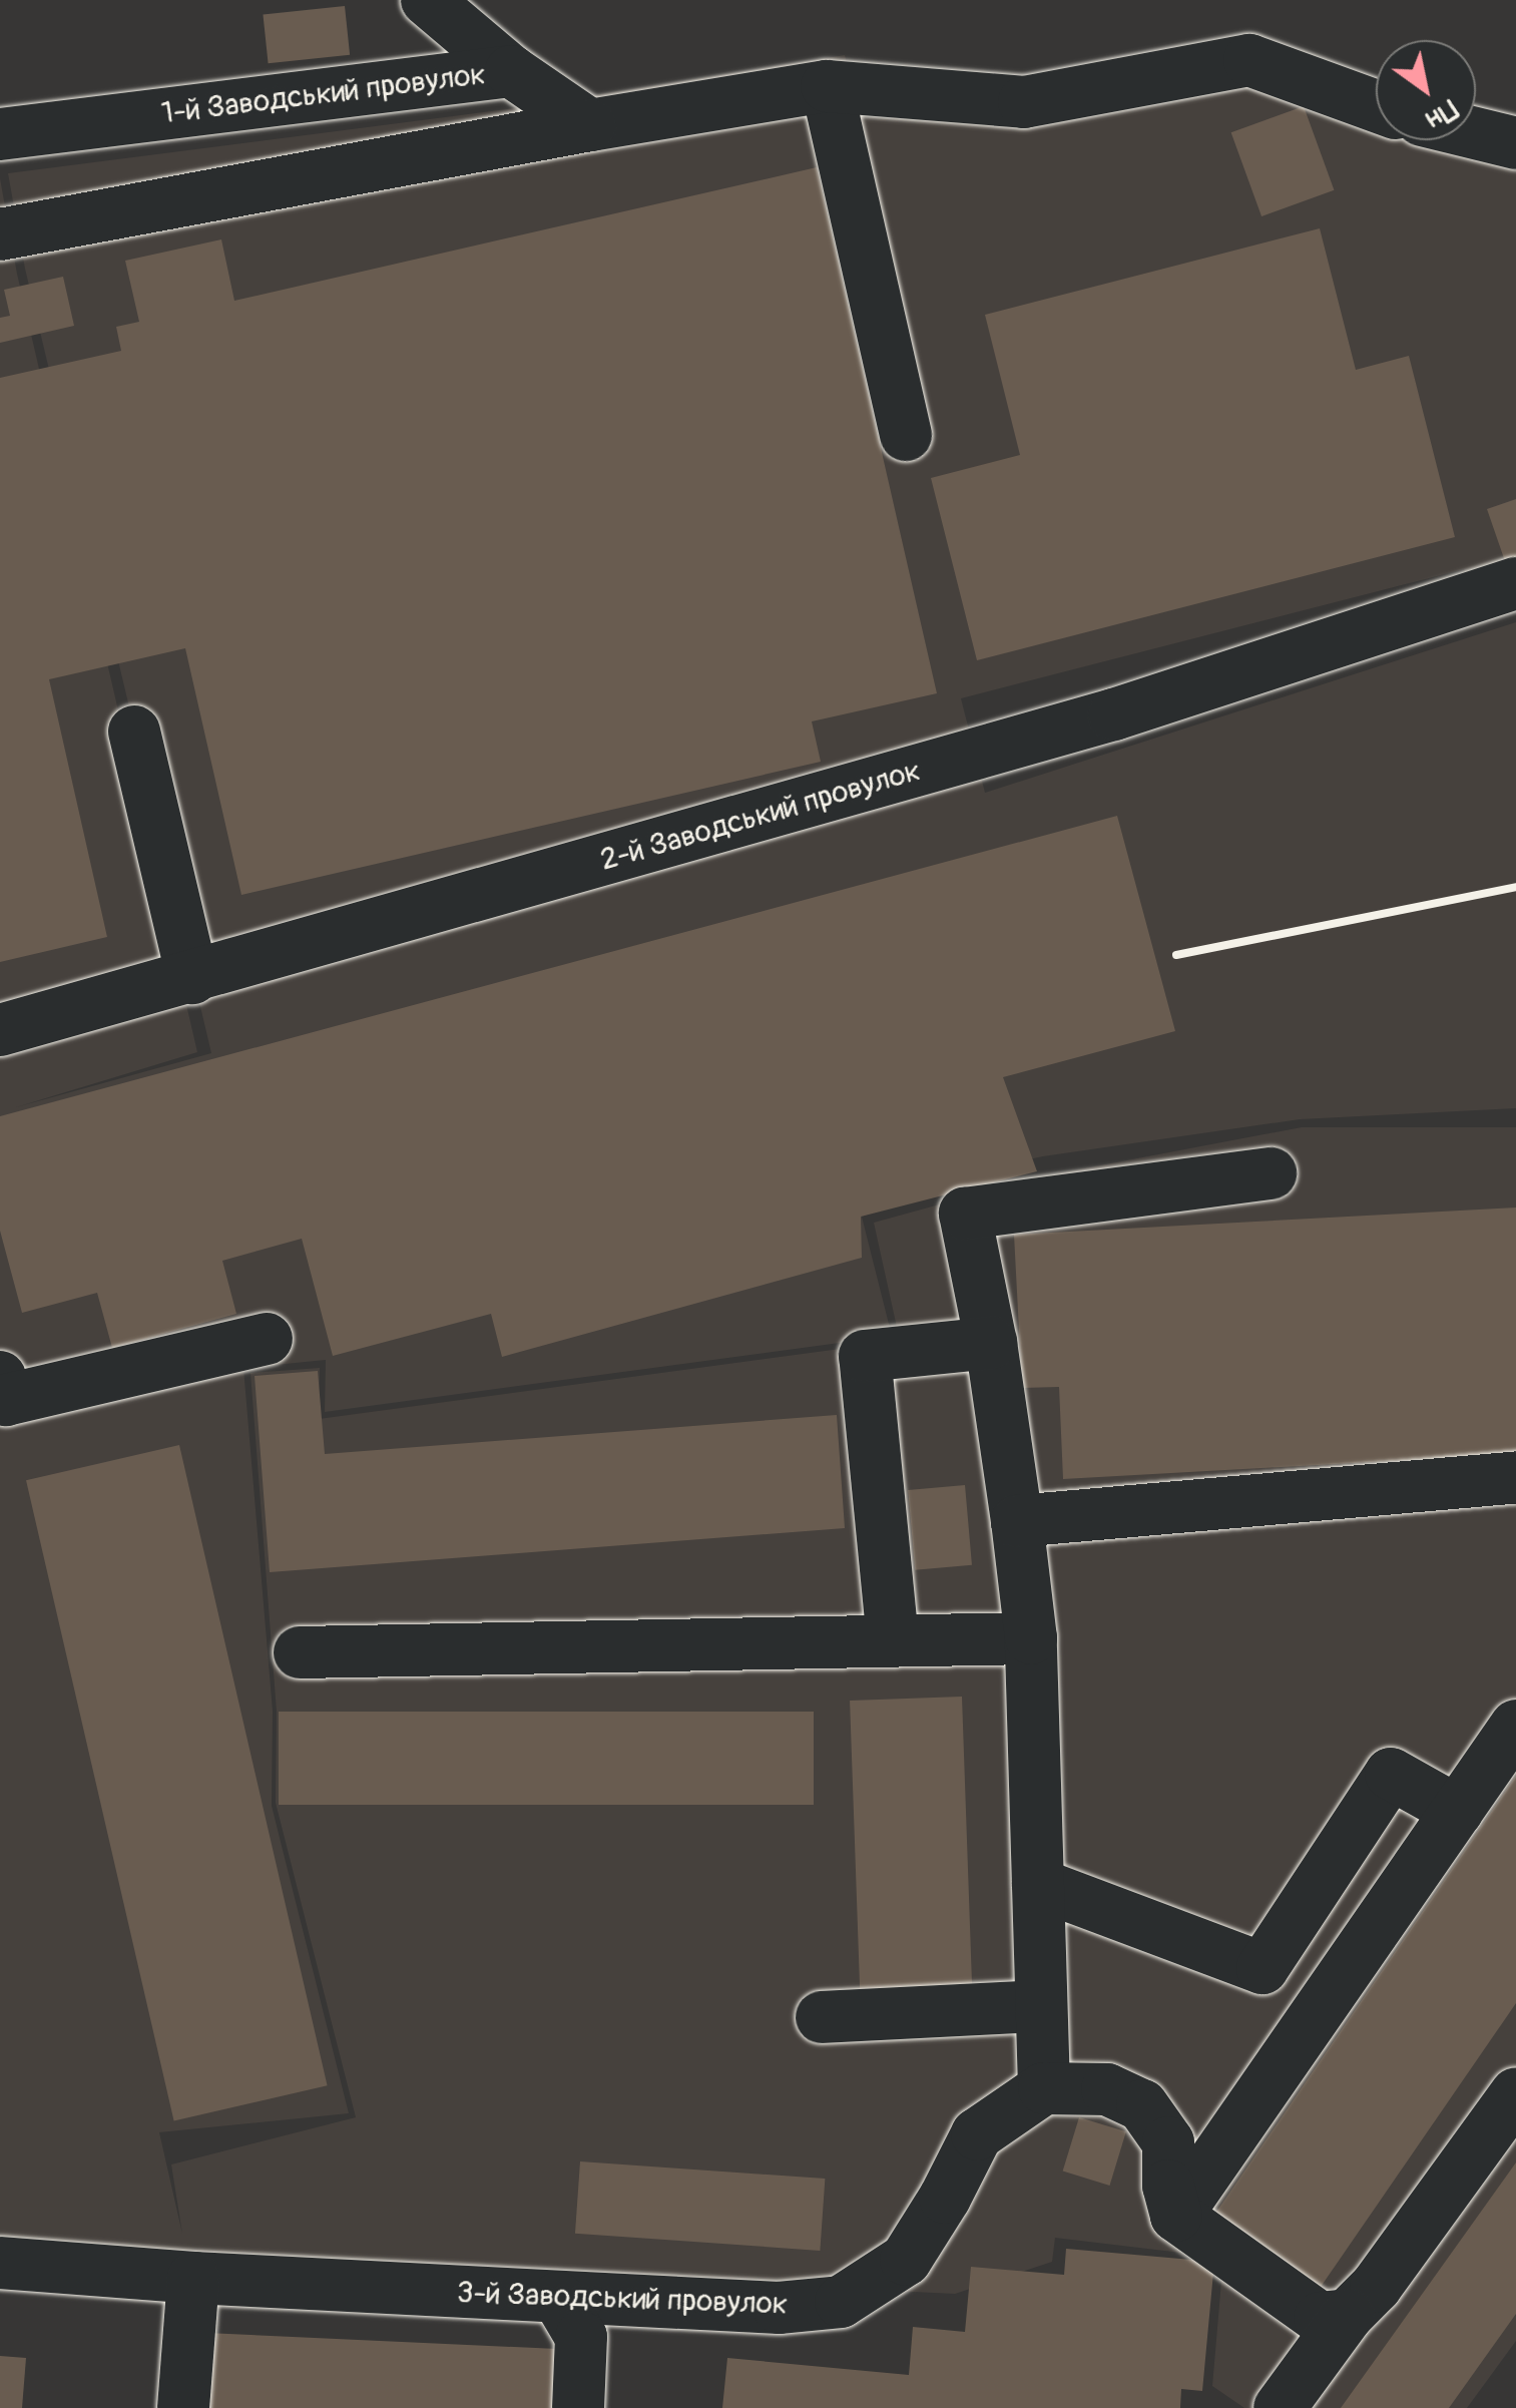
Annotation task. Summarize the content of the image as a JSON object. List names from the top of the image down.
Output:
{
  "streets": {
    "lane": ["1-й Заводський провулок", "2-й Заводський провулок", "3-й Заводський провулок"]
  },
  "north": "bottom right"
}
